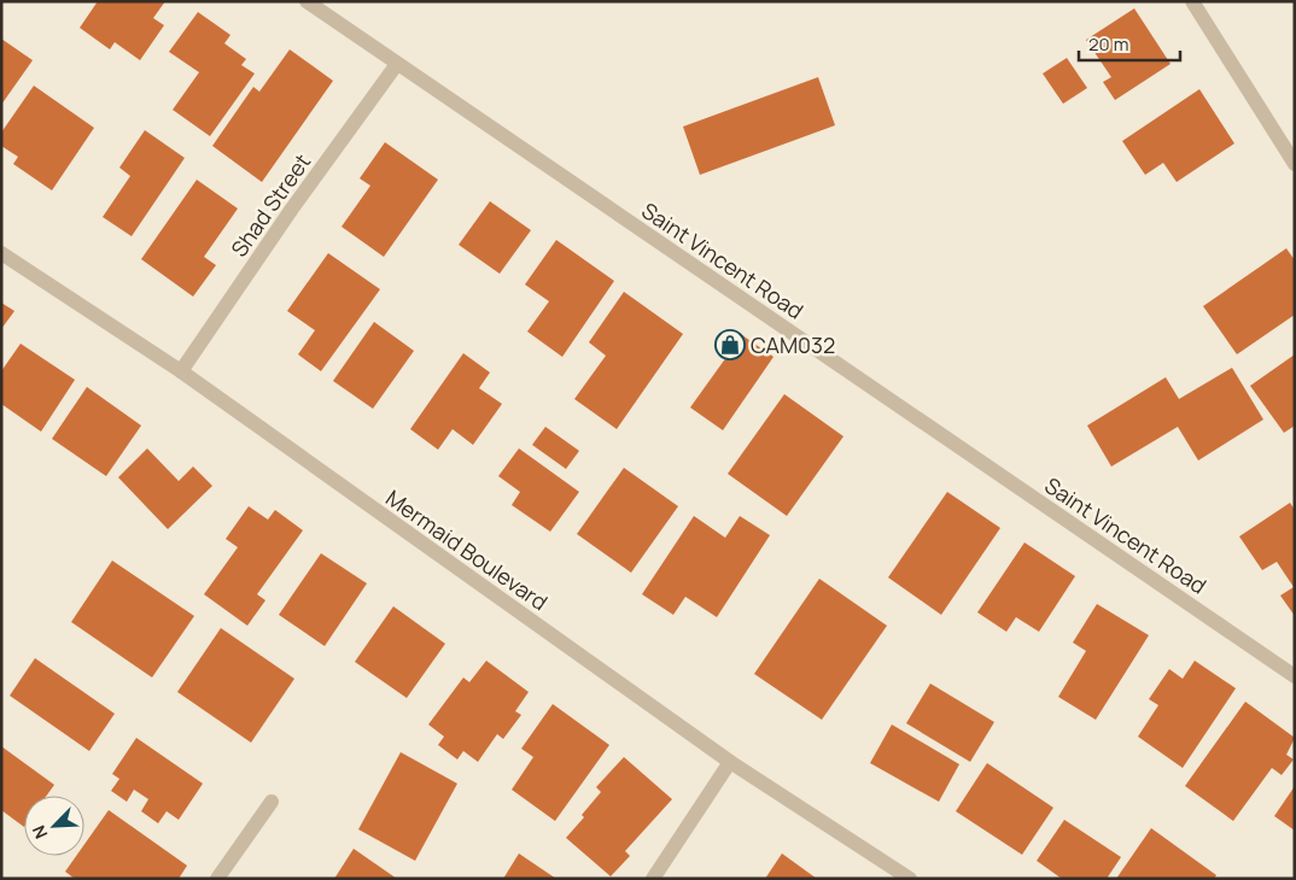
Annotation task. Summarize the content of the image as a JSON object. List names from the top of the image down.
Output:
{
  "streets": {
    "street": ["Shad Street", "Saint Vincent Road", "Mermaid Boulevard"]
  },
  "crossings": [
    ["Shad Street", "Saint Vincent Road"],
    ["Shad Street", "Mermaid Boulevard"]
  ],
  "places": {
    "shop": ["CAM032"]
  },
  "scale_bar": "20 m",
  "north": "bottom left"
}
